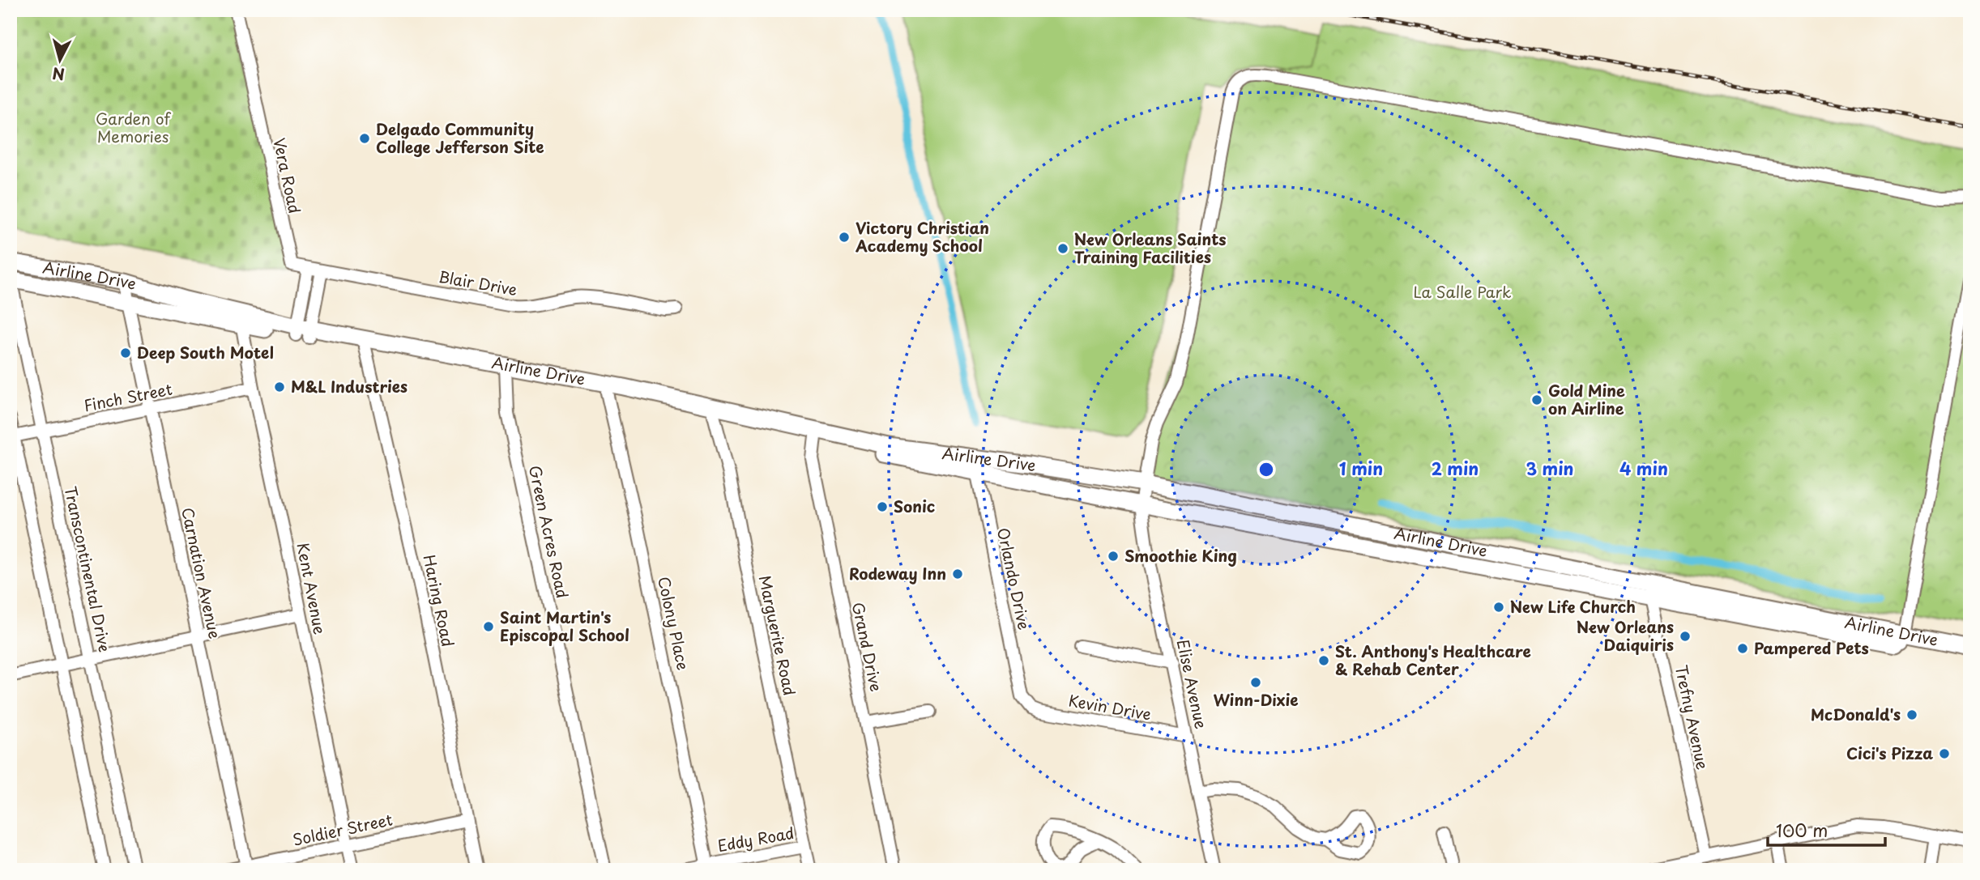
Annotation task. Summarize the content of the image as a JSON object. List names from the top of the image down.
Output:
{
  "streets": {
    "highway": ["Airline Drive"],
    "street": [
      "Vera Road",
      "Blair Drive",
      "Finch Street",
      "Green Acres Road",
      "Transcontinental Drive",
      "Carnation Avenue",
      "Orlando Drive",
      "Kent Avenue",
      "Haring Road",
      "Colony Place",
      "Marguerite Road",
      "Grand Drive",
      "Elise Avenue",
      "Kevin Drive",
      "Trefny Avenue",
      "Soldier Street",
      "Eddy Road"
    ]
  },
  "crossings": [
    ["Vera Road", "Blair Drive"],
    ["Airline Drive", "Green Acres Road"],
    ["Airline Drive", "Transcontinental Drive"],
    ["Airline Drive", "Carnation Avenue"],
    ["Airline Drive", "Orlando Drive"],
    ["Airline Drive", "Kent Avenue"],
    ["Airline Drive", "Haring Road"],
    ["Airline Drive", "Colony Place"],
    ["Airline Drive", "Marguerite Road"],
    ["Airline Drive", "Grand Drive"],
    ["Airline Drive", "Elise Avenue"],
    ["Airline Drive", "Trefny Avenue"],
    ["Finch Street", "Transcontinental Drive"],
    ["Finch Street", "Carnation Avenue"],
    ["Finch Street", "Kent Avenue"],
    ["Carnation Avenue", "Soldier Street"],
    ["Orlando Drive", "Kevin Drive"],
    ["Kent Avenue", "Soldier Street"],
    ["Haring Road", "Soldier Street"],
    ["Colony Place", "Eddy Road"],
    ["Marguerite Road", "Eddy Road"],
    ["Elise Avenue", "Kevin Drive"]
  ],
  "parks": ["Garden of Memories", "La Salle Park"],
  "places": [
    "Delgado Community College Jefferson Site",
    "Victory Christian Academy School",
    "New Orleans Saints Training Facilities",
    "Deep South Motel",
    "M&L Industries",
    "Gold Mine on Airline",
    "Sonic",
    "Smoothie King",
    "Rodeway Inn",
    "New Life Church",
    "Saint Martin's Episcopal School",
    "New Orleans Daiquiris",
    "Pampered Pets",
    "St. Anthony's Healthcare & Rehab Center",
    "Winn-Dixie",
    "McDonald's",
    "Cici's Pizza"
  ],
  "scale_bar": "100 m",
  "north": "bottom",
  "rings": [
    "1 min",
    "2 min",
    "3 min",
    "4 min"
  ]
}
